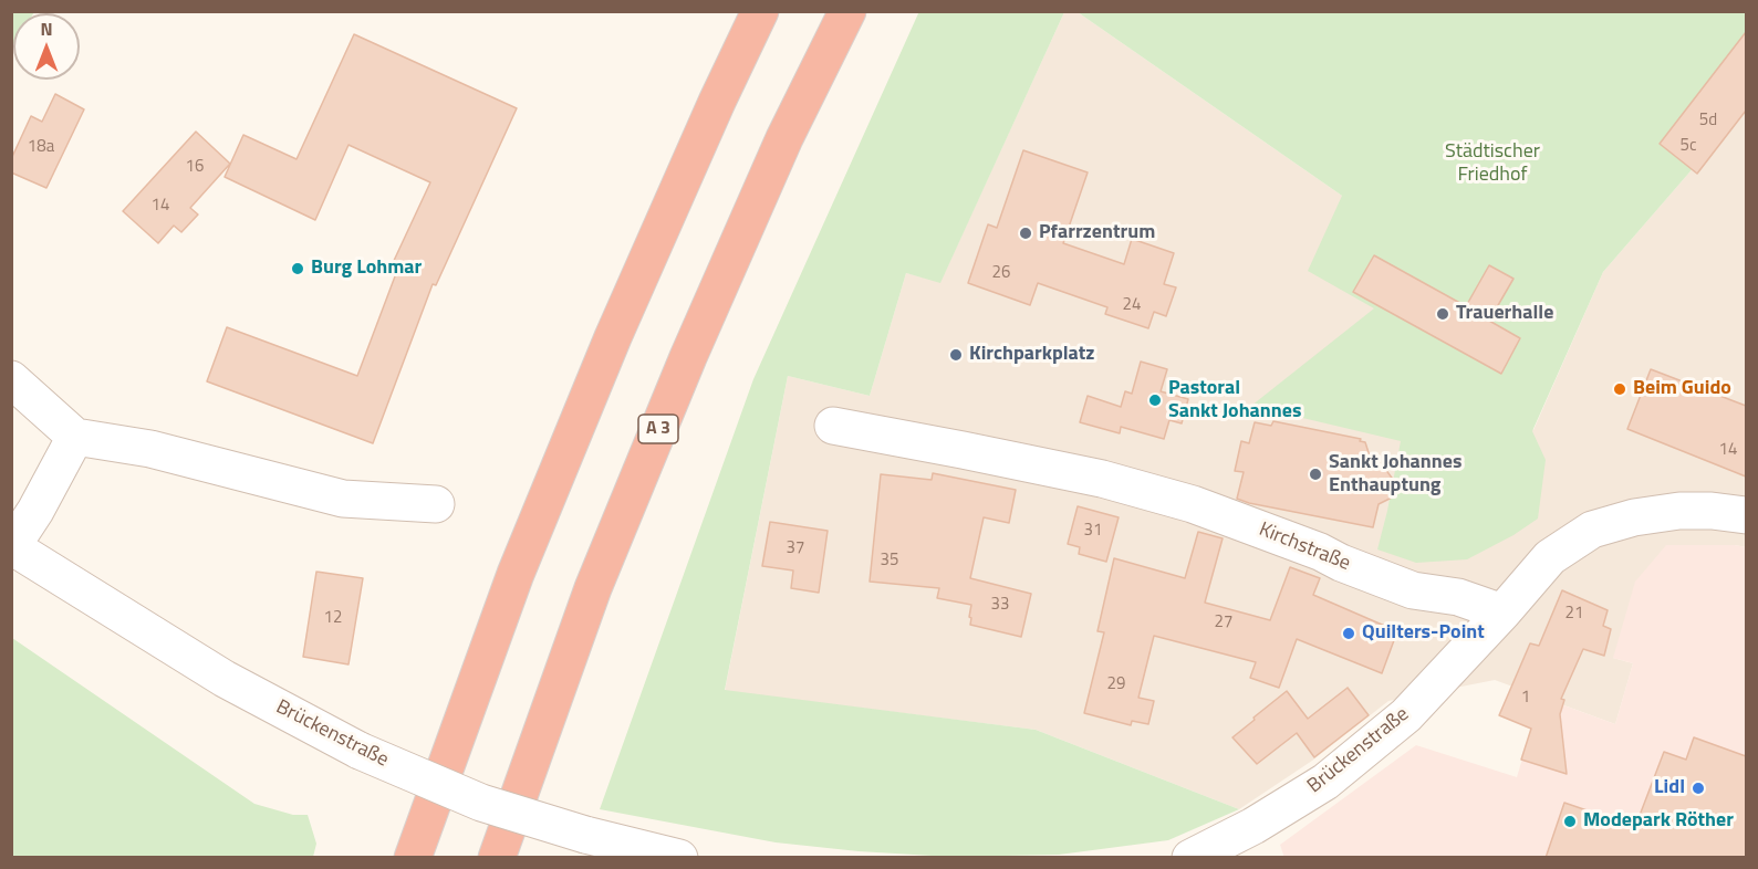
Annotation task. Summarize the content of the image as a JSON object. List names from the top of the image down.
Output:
{
  "streets": {
    "highway": ["A 3"],
    "street": ["Kirchstraße", "Brückenstraße"]
  },
  "crossings": [
    ["Kirchstraße", "Brückenstraße"]
  ],
  "parks": ["Städtischer Friedhof"],
  "places": [
    "Pfarrzentrum",
    "Burg Lohmar",
    "Trauerhalle",
    "Kirchparkplatz",
    "Beim Guido",
    "Pastoral Sankt Johannes",
    "Sankt Johannes Enthauptung",
    "Quilters-Point",
    "Lidl",
    "Modepark Röther"
  ],
  "house_numbers": [
    "5d",
    "5c",
    "18a",
    "16",
    "14",
    "26",
    "24",
    "14",
    "31",
    "37",
    "35",
    "33",
    "21",
    "12",
    "27",
    "29",
    "1"
  ],
  "north": "top"
}
